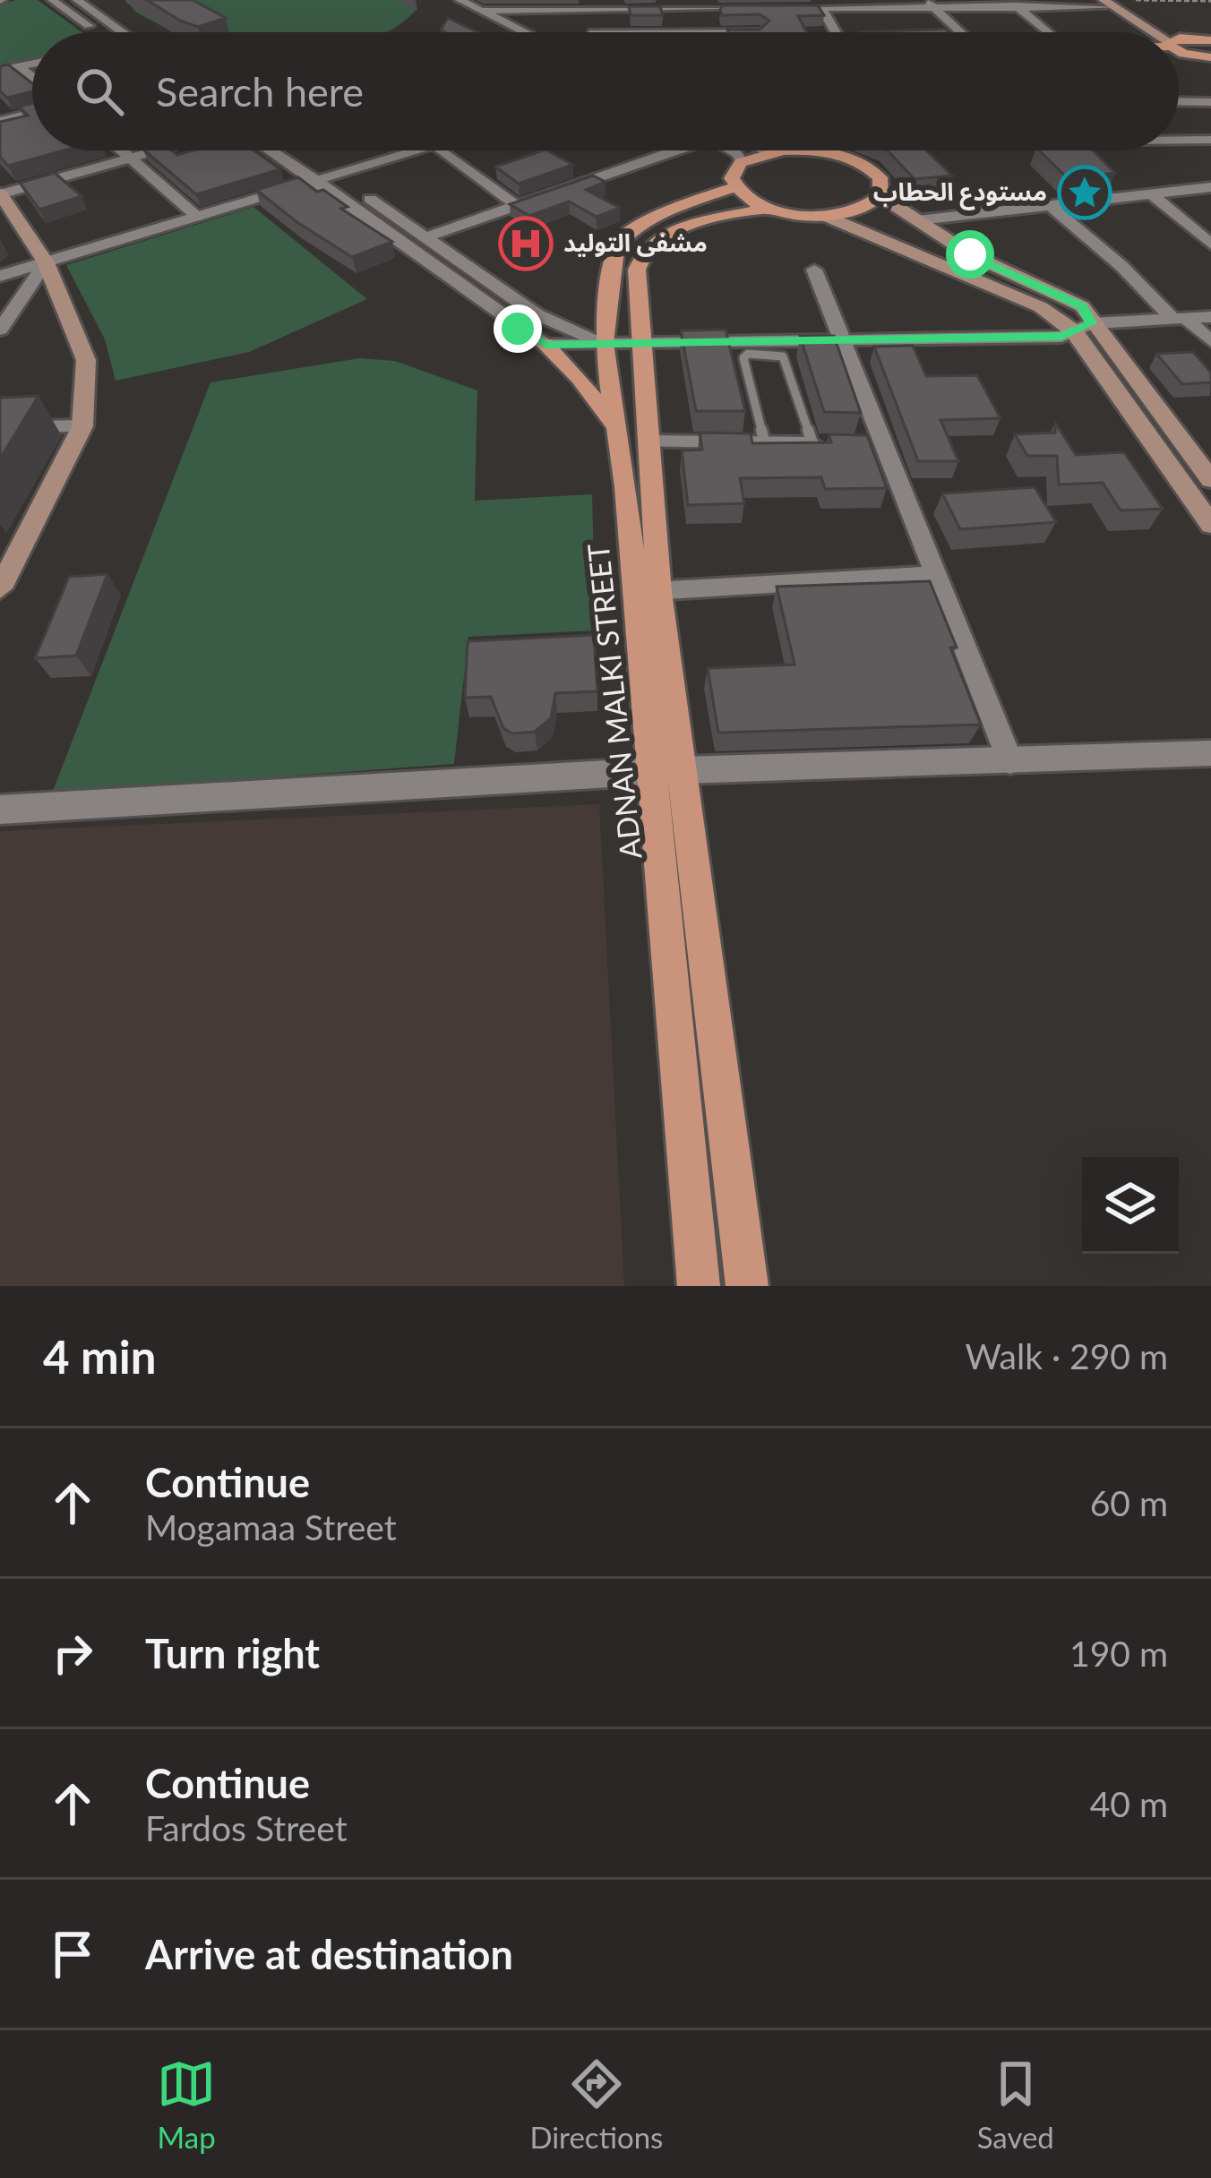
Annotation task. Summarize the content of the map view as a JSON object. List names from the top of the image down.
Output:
{
  "streets": {
    "main road": ["ADNAN MALKI STREET"]
  },
  "places": {
    "place": ["مستودع الحطاب"],
    "hospital": ["مشفى التوليد"]
  },
  "page": {
    "search": "Search here",
    "heading": ["4 min", "Walk · 290 m"],
    "list": [
      ["Continue", "Mogamaa Street", "60 m"],
      ["Turn right", "190 m"],
      ["Continue", "Fardos Street", "40 m"],
      "Arrive at destination"
    ],
    "nav": ["Map", "Directions", "Saved"]
  }
}
